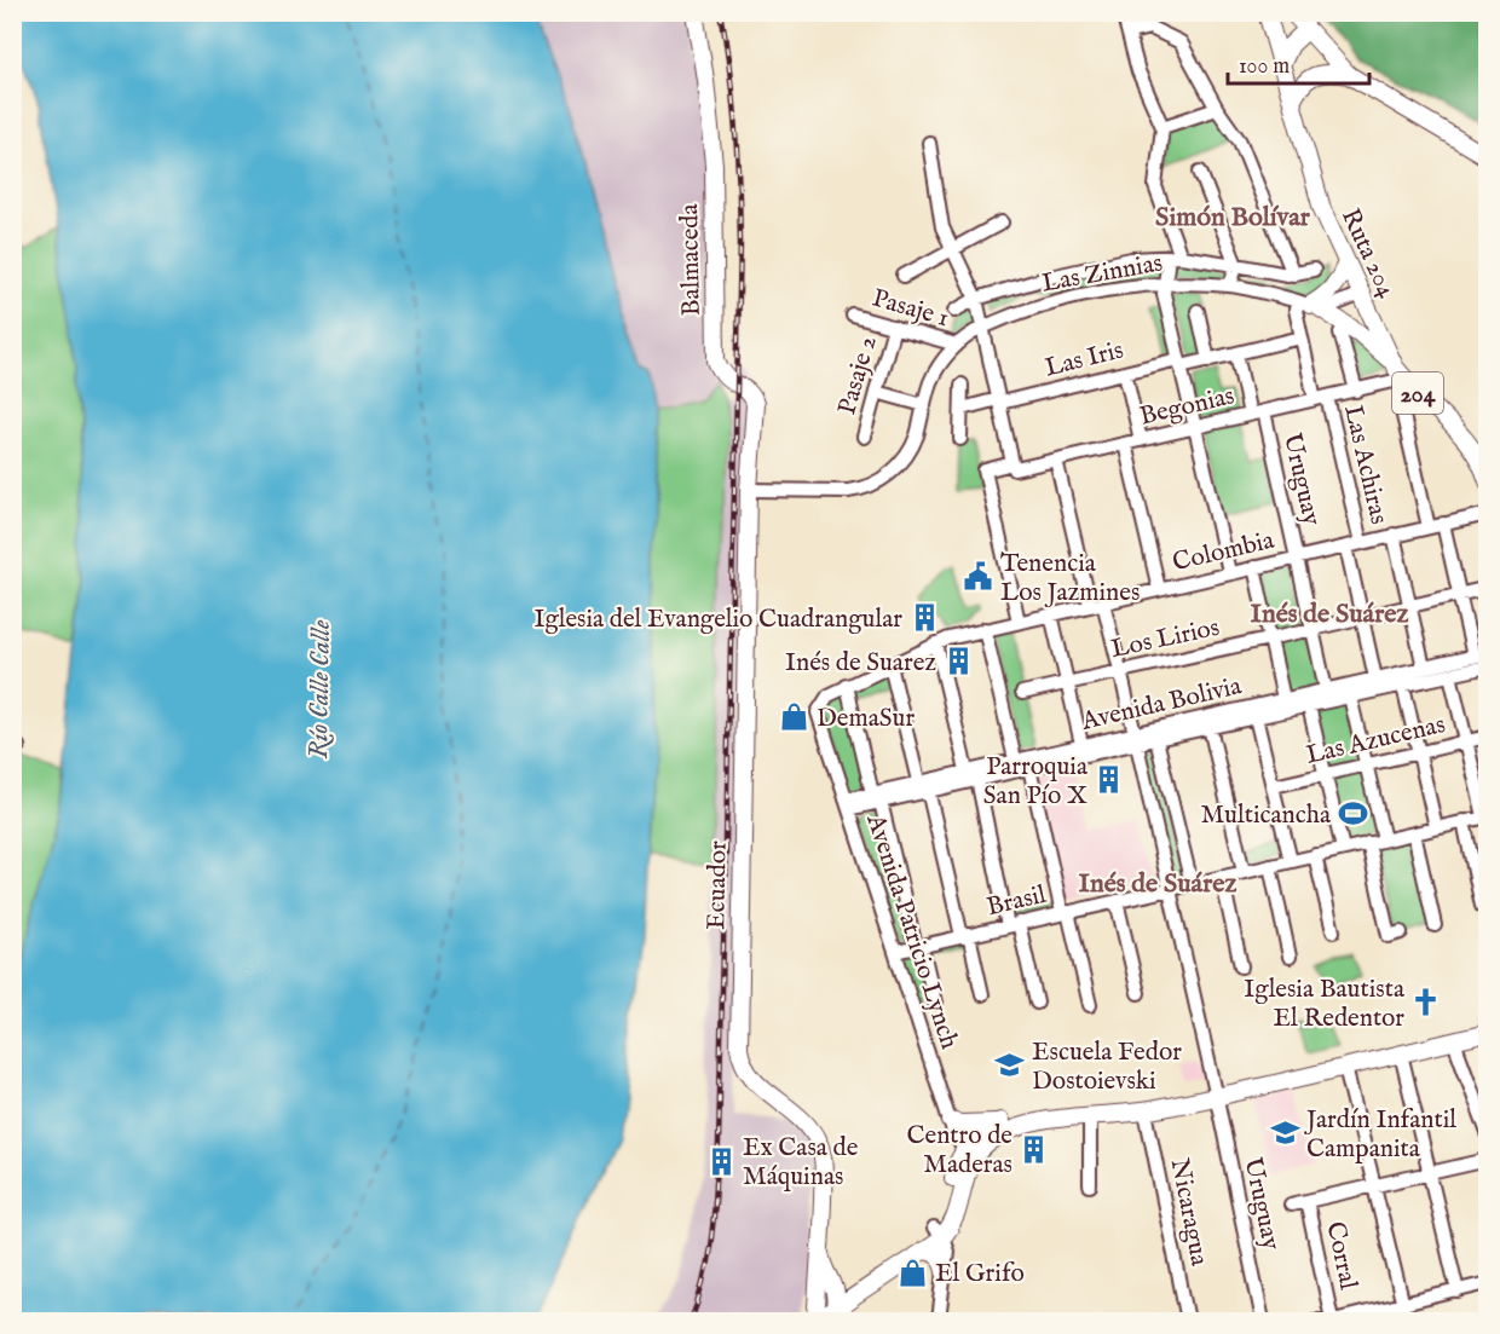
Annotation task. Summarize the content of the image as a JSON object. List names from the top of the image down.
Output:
{
  "streets": {
    "main road": [
      "Ruta 204",
      "Balmaceda",
      "204",
      "Ecuador"
    ],
    "street": [
      "Las Zinnias",
      "Pasaje 1",
      "Las Iris",
      "Pasaje 2",
      "Begonias",
      "Las Achiras",
      "Uruguay",
      "Colombia",
      "Los Lirios",
      "Avenida Bolivia",
      "Las Azucenas",
      "Brasil",
      "Avenida Patricio Lynch",
      "Nicaragua",
      "Corral"
    ]
  },
  "crossings": [
    ["Ruta 204", "Begonias"],
    ["Balmaceda", "Las Zinnias"],
    ["Balmaceda", "Ecuador"],
    ["Las Zinnias", "Pasaje 1"],
    ["Las Zinnias", "Las Achiras"],
    ["Las Zinnias", "Ecuador"],
    ["Pasaje 1", "Pasaje 2"],
    ["Las Iris", "Las Achiras"],
    ["Begonias", "Las Achiras"],
    ["Begonias", "Uruguay"],
    ["Begonias", "Colombia"],
    ["Las Achiras", "Colombia"],
    ["Uruguay", "Colombia"],
    ["Uruguay", "Los Lirios"],
    ["Uruguay", "Avenida Bolivia"],
    ["Uruguay", "Brasil"],
    ["Colombia", "Avenida Patricio Lynch"],
    ["Avenida Bolivia", "Avenida Patricio Lynch"],
    ["Brasil", "Avenida Patricio Lynch"]
  ],
  "districts": ["Simón Bolívar", "Inés de Suárez", "Inés de Suárez"],
  "water": ["Río Calle Calle"],
  "places": {
    "public building": ["Tenencia Los Jazmines"],
    "building": [
      "Iglesia del Evangelio Cuadrangular",
      "Inés de Suarez",
      "Parroquia San Pío X",
      "Centro de Maderas",
      "Ex Casa de Máquinas"
    ],
    "shop": ["DemaSur", "El Grifo"],
    "sports": ["Multicancha"],
    "church": ["Iglesia Bautista El Redentor"],
    "school or university": ["Escuela Fedor Dostoievski", "Jardín Infantil Campanita"]
  },
  "scale_bar": "100 m"
}
